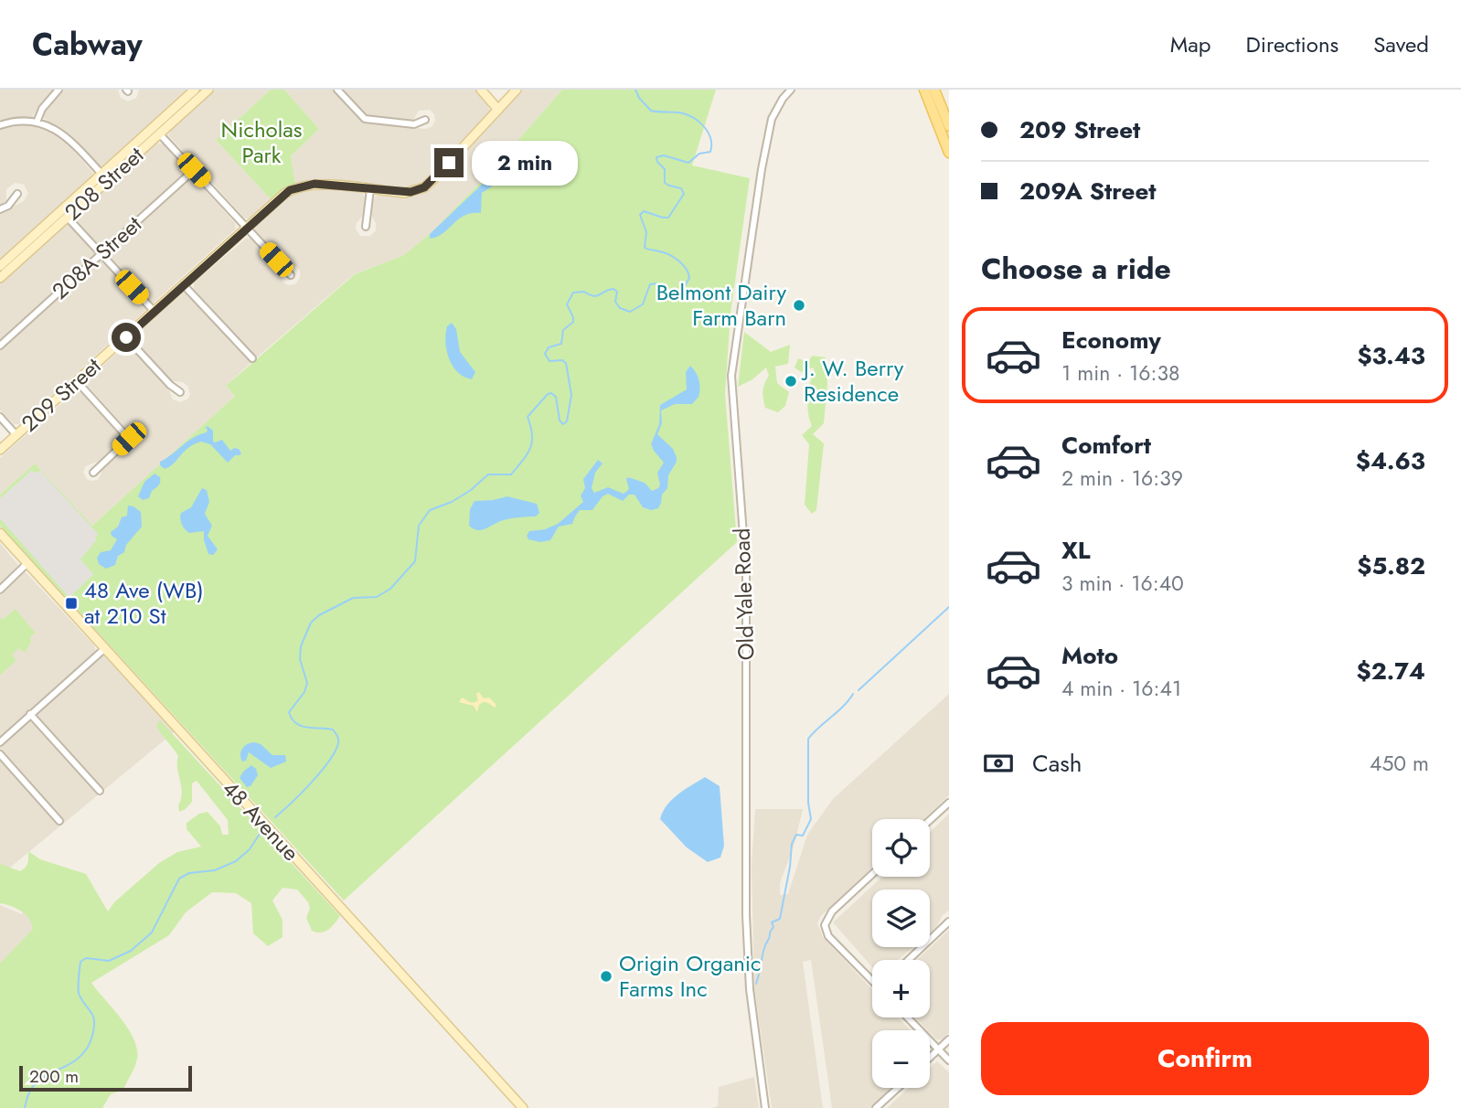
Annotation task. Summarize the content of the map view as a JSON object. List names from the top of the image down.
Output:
{
  "streets": {
    "main road": ["208 Street", "209 Street", "48 Avenue"],
    "street": ["208A Street", "Old Yale Road"]
  },
  "parks": ["Nicholas Park"],
  "places": {
    "other": ["Belmont Dairy Farm Barn", "J. W. Berry Residence", "Origin Organic Farms Inc"],
    "transit": ["48 Ave (WB) at 210 St"]
  },
  "scale_bar": "200 m",
  "page": {
    "header": "Cabway",
    "nav": ["Map", "Directions", "Saved"],
    "banner": ["209 Street", "209A Street"],
    "bubble": "2 min",
    "heading": "Choose a ride",
    "list": [
      {
        "name": "Economy",
        "note": "1 min · 16:38",
        "value": "$3.43"
      },
      {
        "name": "Comfort",
        "note": "2 min · 16:39",
        "value": "$4.63"
      },
      {
        "name": "XL",
        "note": "3 min · 16:40",
        "value": "$5.82"
      },
      {
        "name": "Moto",
        "note": "4 min · 16:41",
        "value": "$2.74"
      }
    ],
    "pay": ["Cash", "450 m"],
    "map_buttons": ["+", "−"],
    "buttons": "Confirm",
    "scale": "200 m"
  }
}
